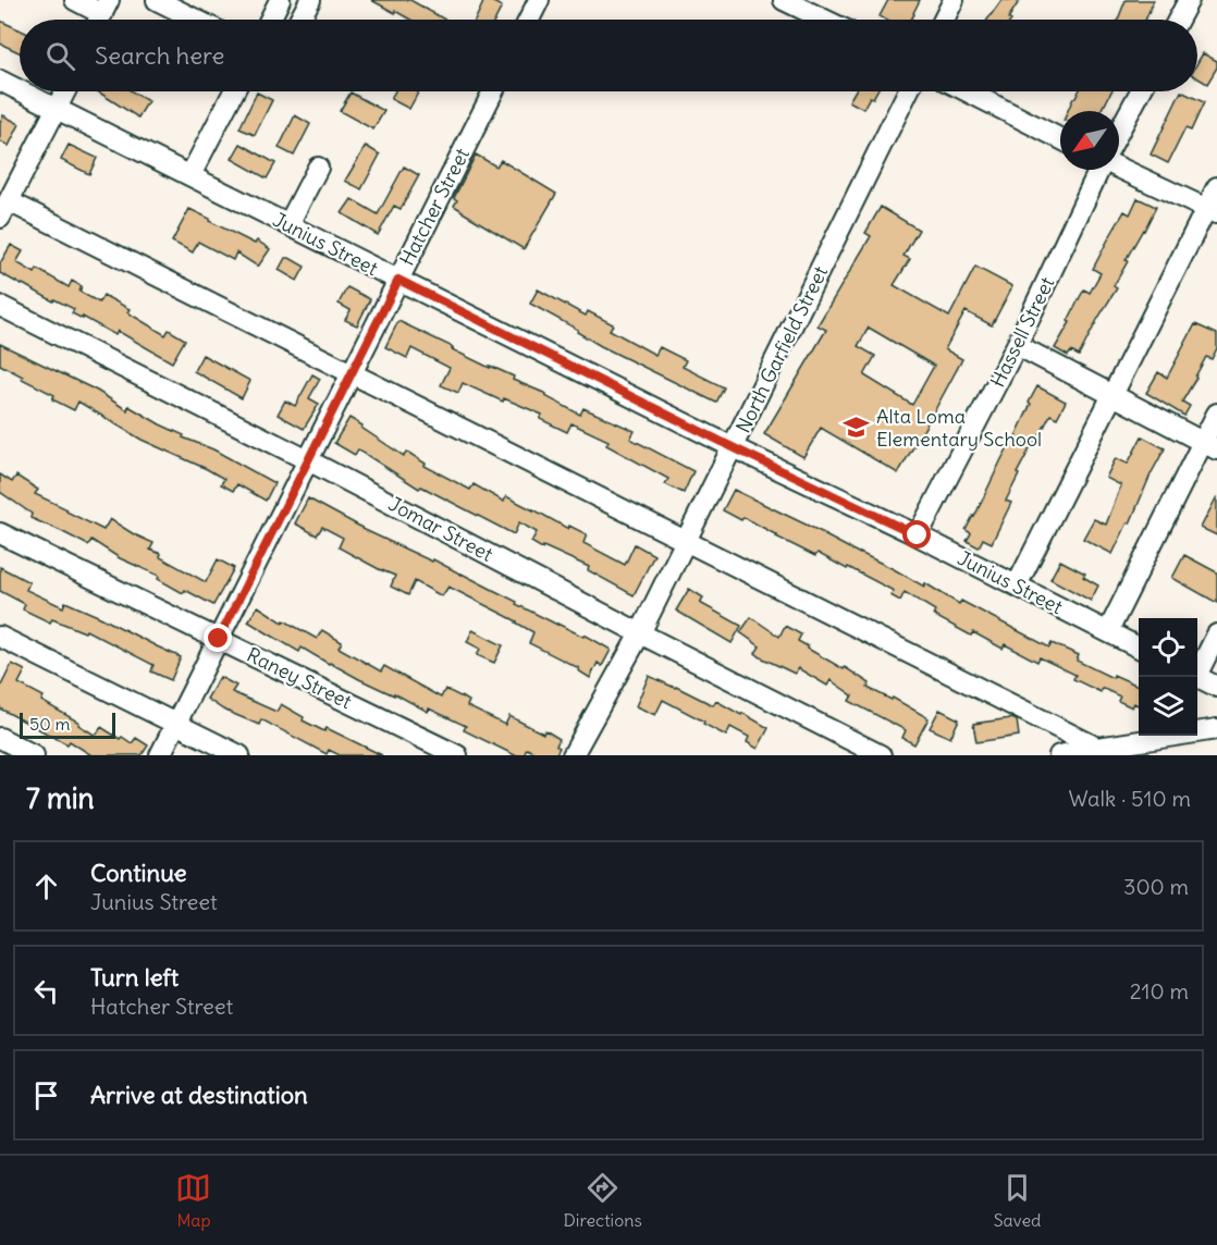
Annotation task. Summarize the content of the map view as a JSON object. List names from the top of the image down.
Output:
{
  "streets": {
    "street": [
      "Hatcher Street",
      "Junius Street",
      "Hassell Street",
      "North Garfield Street",
      "Jomar Street",
      "Raney Street"
    ]
  },
  "crossings": [
    ["Hatcher Street", "Junius Street"],
    ["Hatcher Street", "Jomar Street"],
    ["Hatcher Street", "Raney Street"],
    ["Junius Street", "Hassell Street"],
    ["Junius Street", "North Garfield Street"],
    ["North Garfield Street", "Jomar Street"]
  ],
  "places": {
    "school or university": ["Alta Loma Elementary School"]
  },
  "scale_bar": "50 m",
  "north": "bottom left",
  "page": {
    "search": "Search here",
    "scale": "50 m",
    "heading": ["7 min", "Walk · 510 m"],
    "list": [
      ["Continue", "Junius Street", "300 m"],
      ["Turn left", "Hatcher Street", "210 m"],
      "Arrive at destination"
    ],
    "nav": ["Map", "Directions", "Saved"]
  }
}
